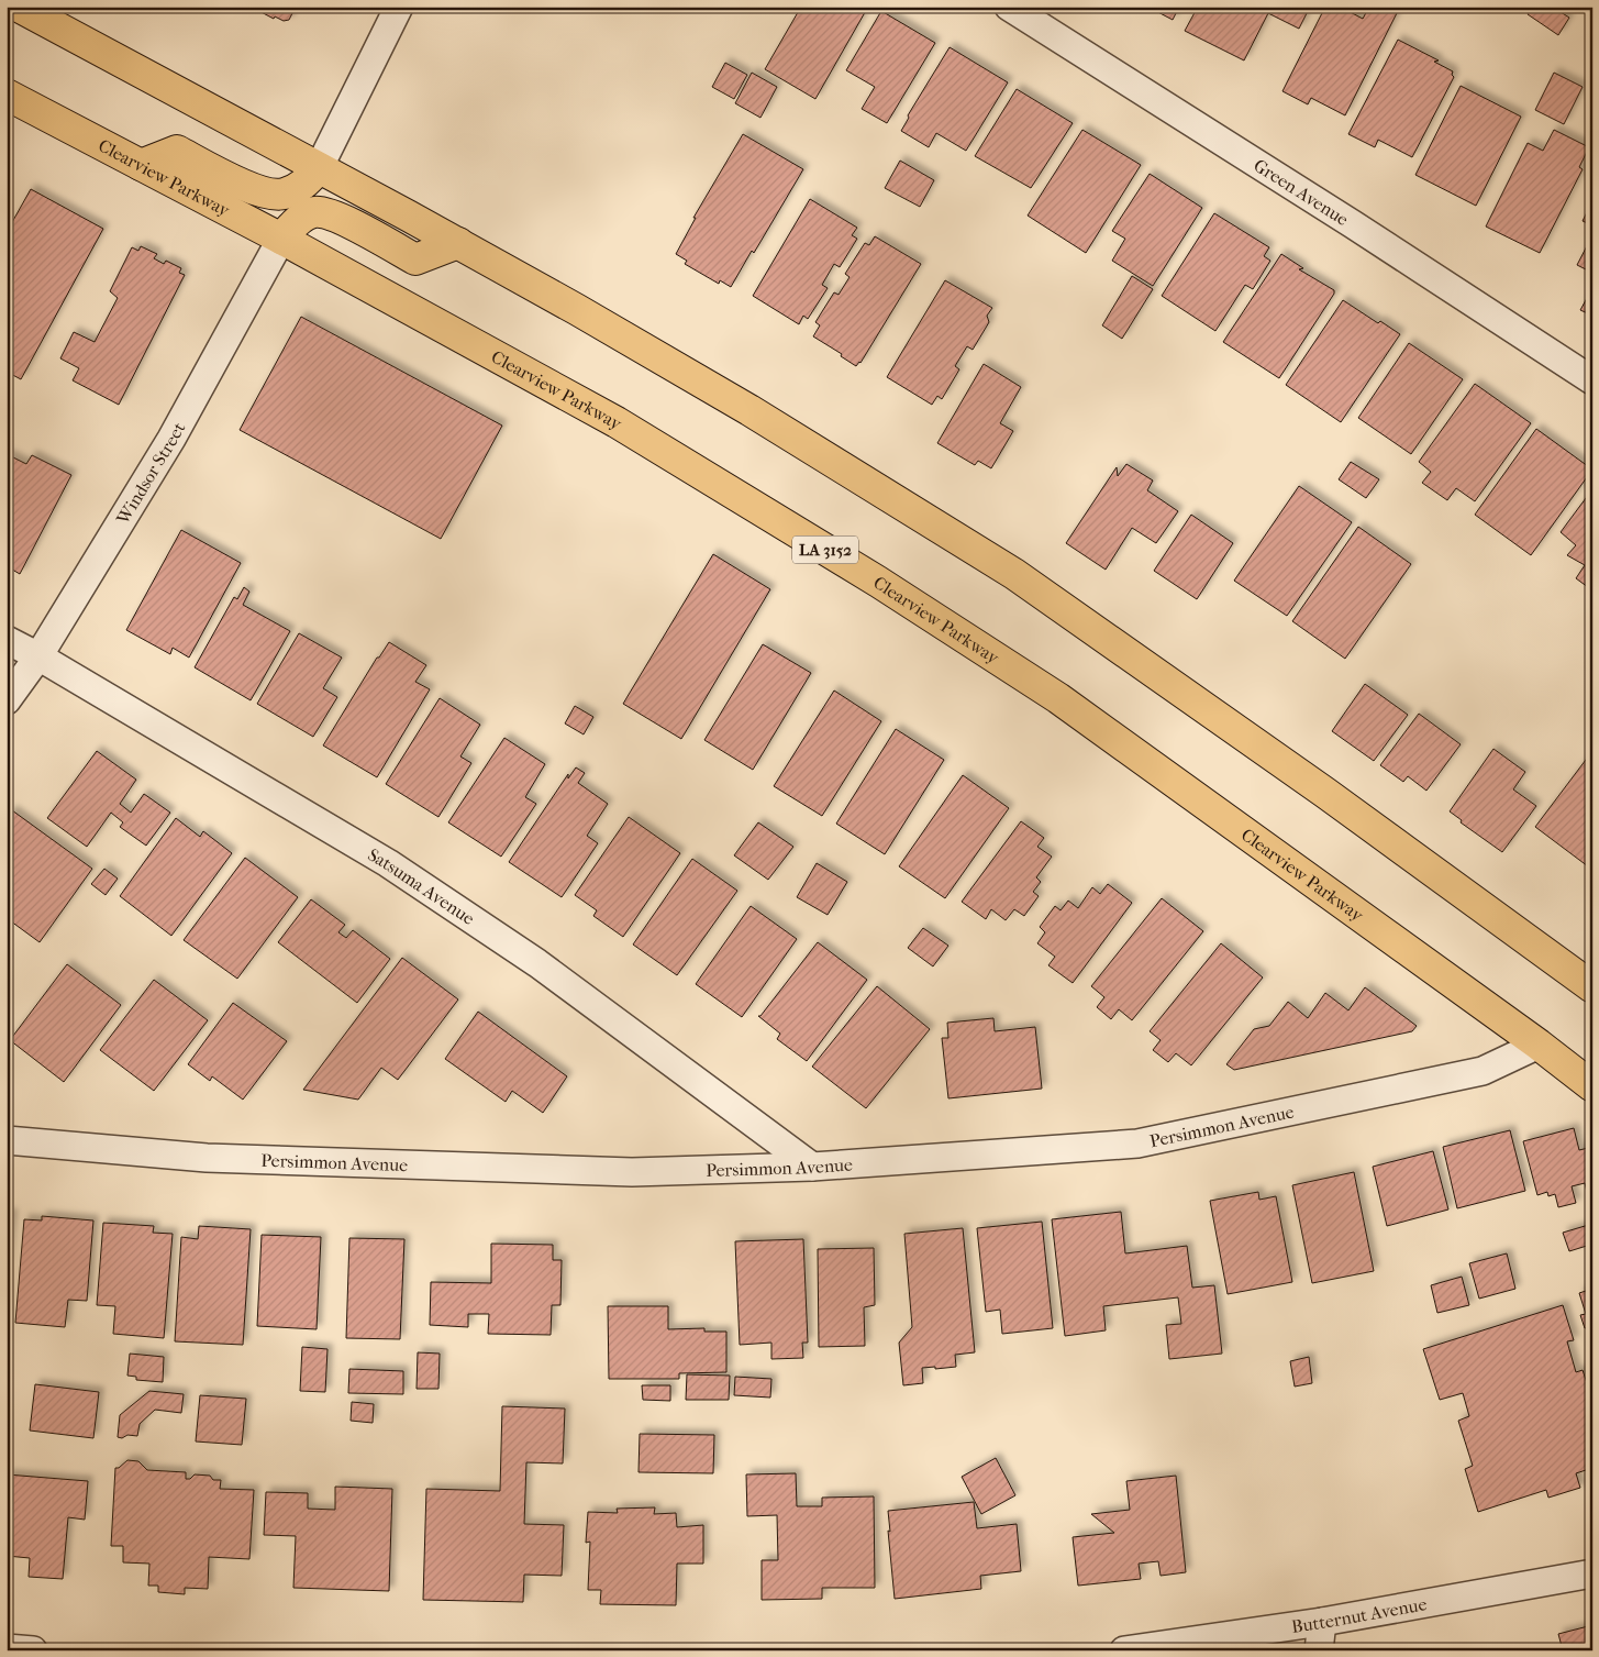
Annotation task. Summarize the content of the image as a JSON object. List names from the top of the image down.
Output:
{
  "streets": {
    "highway": ["Clearview Parkway", "LA 3152"],
    "street": [
      "Green Avenue",
      "Windsor Street",
      "Satsuma Avenue",
      "Persimmon Avenue",
      "Butternut Avenue"
    ]
  },
  "crossings": [
    ["Clearview Parkway", "Windsor Street"],
    ["Clearview Parkway", "Persimmon Avenue"],
    ["Windsor Street", "Satsuma Avenue"],
    ["Satsuma Avenue", "Persimmon Avenue"]
  ]
}
